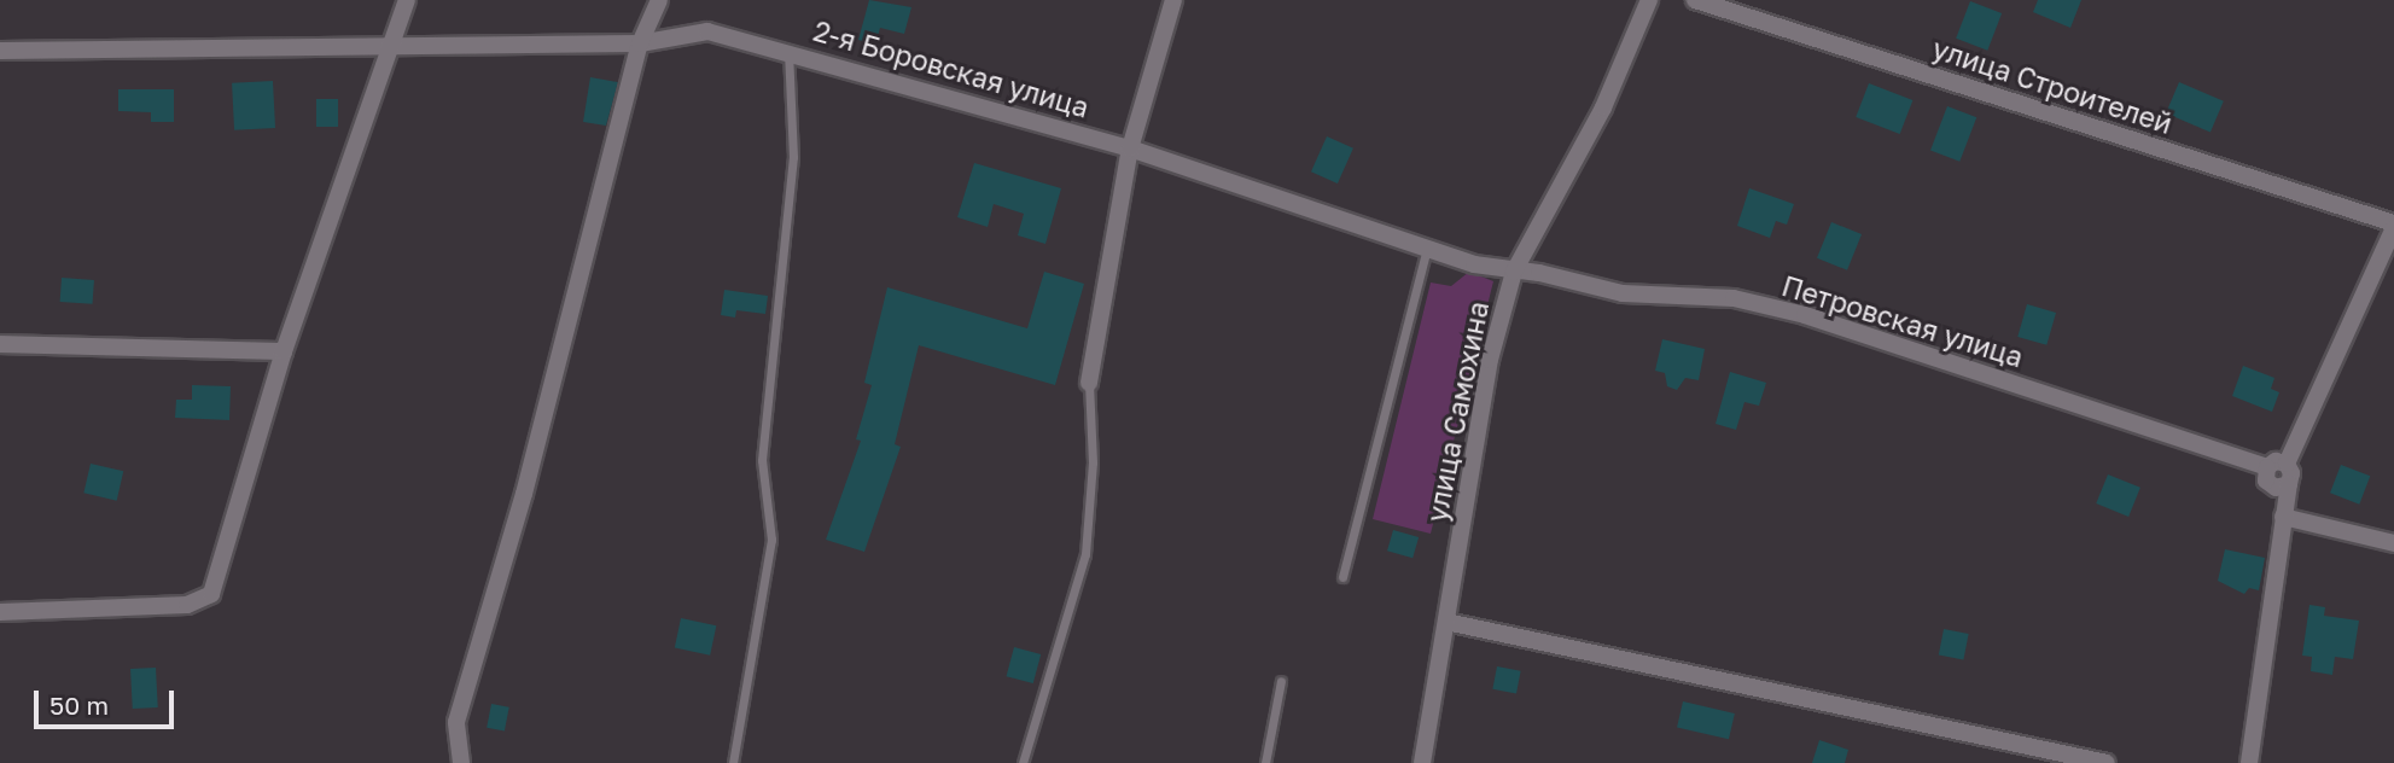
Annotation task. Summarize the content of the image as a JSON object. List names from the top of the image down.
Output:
{
  "streets": {
    "street": [
      "2-я Боровская улица",
      "улица Строителей",
      "Петровская улица",
      "улица Самохина"
    ]
  },
  "crossings": [
    ["2-я Боровская улица", "Петровская улица"],
    ["2-я Боровская улица", "улица Самохина"],
    ["Петровская улица", "улица Самохина"]
  ],
  "scale_bar": "50 m"
}
